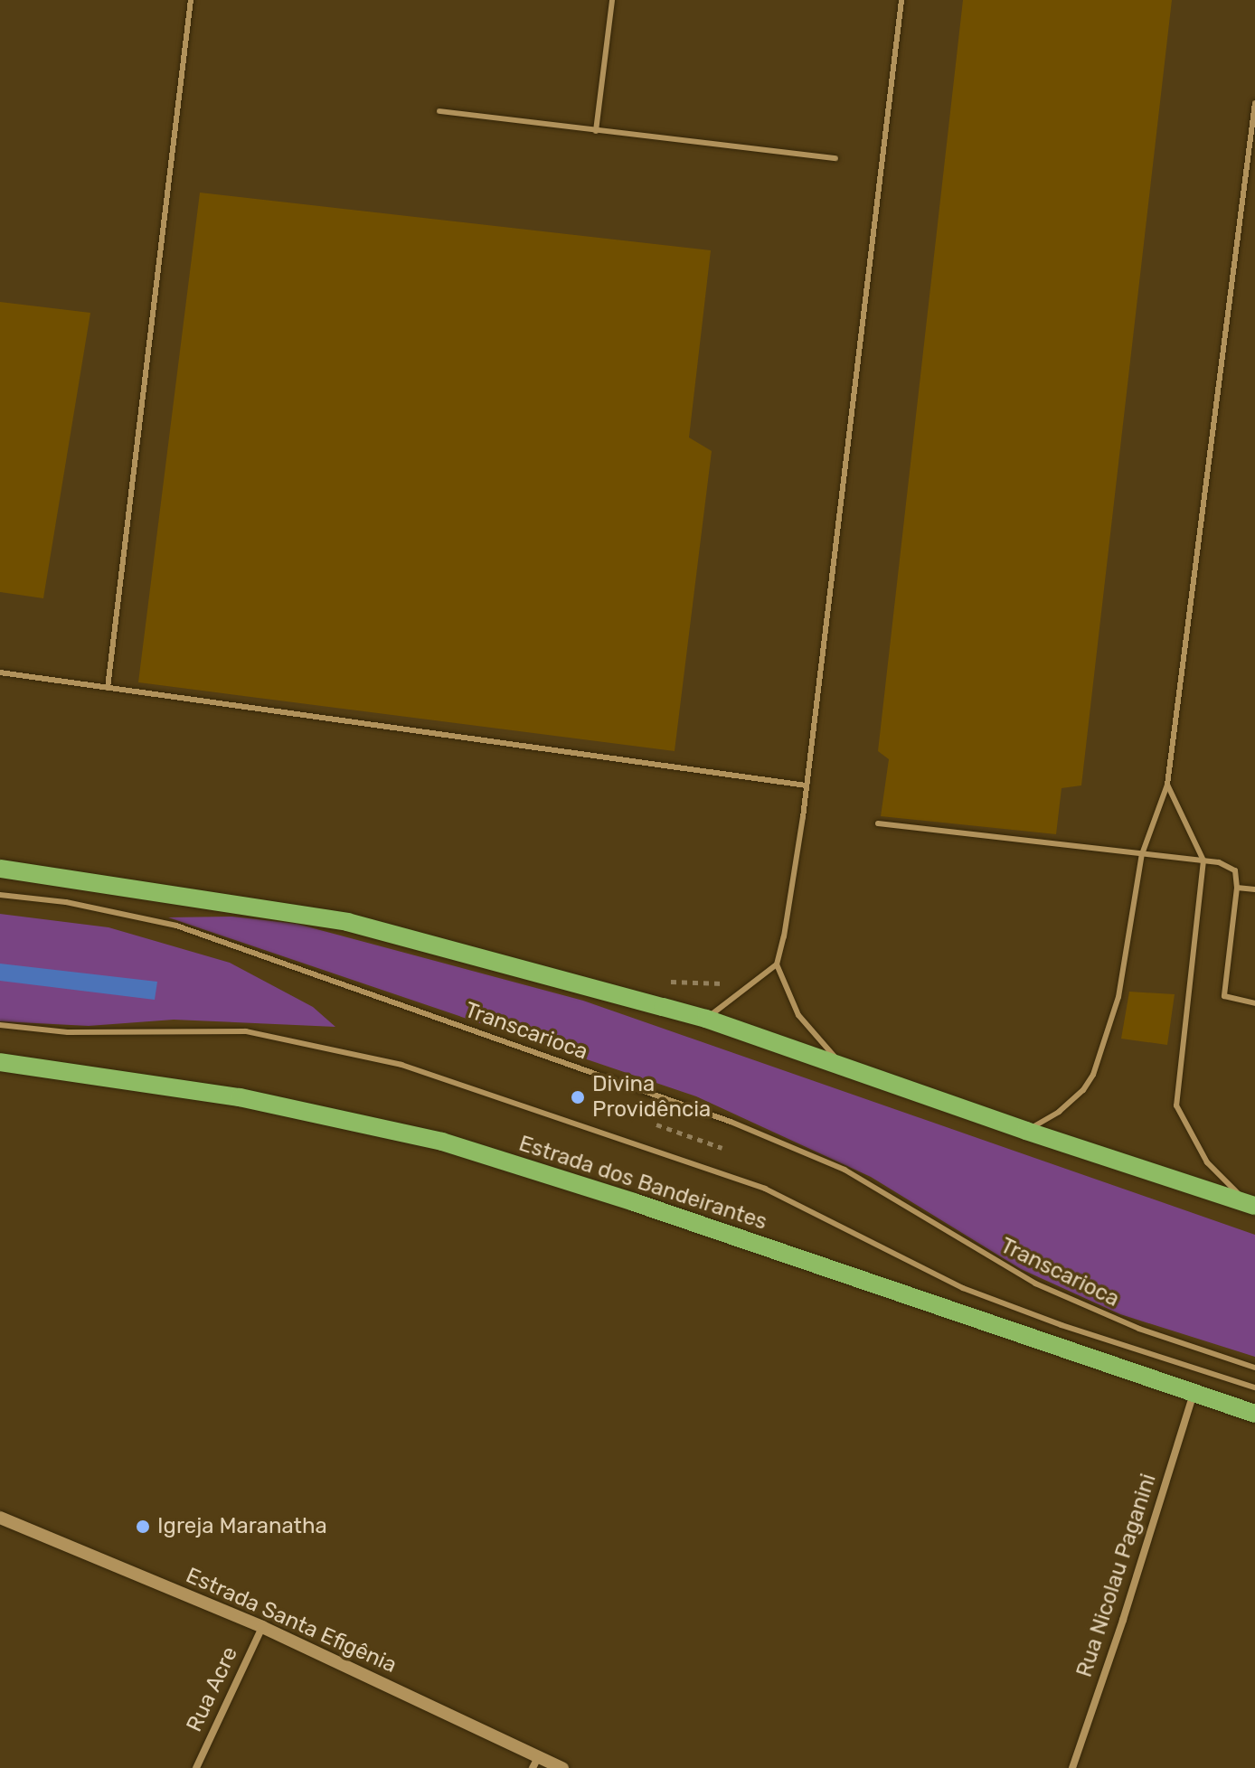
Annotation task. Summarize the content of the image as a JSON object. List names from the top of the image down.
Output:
{
  "streets": {
    "main road": ["Estrada dos Bandeirantes"],
    "street": ["Rua Nicolau Paganini", "Estrada Santa Efigênia", "Rua Acre"],
    "lane": ["Transcarioca"]
  },
  "crossings": [
    ["Estrada dos Bandeirantes", "Rua Nicolau Paganini"],
    ["Estrada Santa Efigênia", "Rua Acre"]
  ],
  "places": ["Divina Providência", "Igreja Maranatha"]
}
